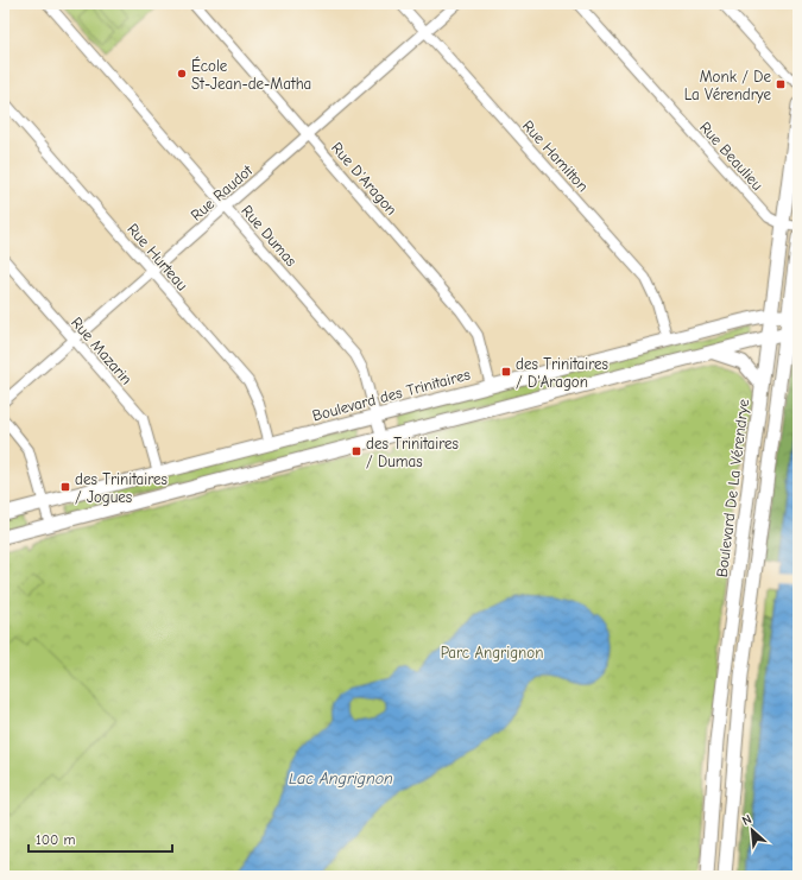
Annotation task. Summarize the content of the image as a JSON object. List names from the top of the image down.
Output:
{
  "streets": {
    "main road": ["Boulevard des Trinitaires", "Boulevard De La Vérendrye"],
    "street": [
      "Rue Hamilton",
      "Rue Beaulieu",
      "Rue D'Aragon",
      "Rue Raudot",
      "Rue Dumas",
      "Rue Hurteau",
      "Rue Mazarin"
    ]
  },
  "crossings": [
    ["Rue Hamilton", "Rue Raudot"],
    ["Rue Hamilton", "Boulevard des Trinitaires"],
    ["Rue Beaulieu", "Boulevard De La Vérendrye"],
    ["Rue D'Aragon", "Rue Raudot"],
    ["Rue D'Aragon", "Boulevard des Trinitaires"],
    ["Rue Raudot", "Rue Dumas"],
    ["Rue Raudot", "Rue Hurteau"],
    ["Rue Raudot", "Rue Mazarin"],
    ["Rue Dumas", "Boulevard des Trinitaires"],
    ["Rue Hurteau", "Boulevard des Trinitaires"],
    ["Rue Mazarin", "Boulevard des Trinitaires"],
    ["Boulevard des Trinitaires", "Boulevard De La Vérendrye"]
  ],
  "water": ["Lac Angrignon"],
  "parks": ["Parc Angrignon"],
  "places": {
    "other": ["École St-Jean-de-Matha"],
    "transit": [
      "Monk / De La Vérendrye",
      "des Trinitaires / D'Aragon",
      "des Trinitaires / Dumas",
      "des Trinitaires / Jogues"
    ]
  },
  "scale_bar": "100 m",
  "north": "top left"
}
